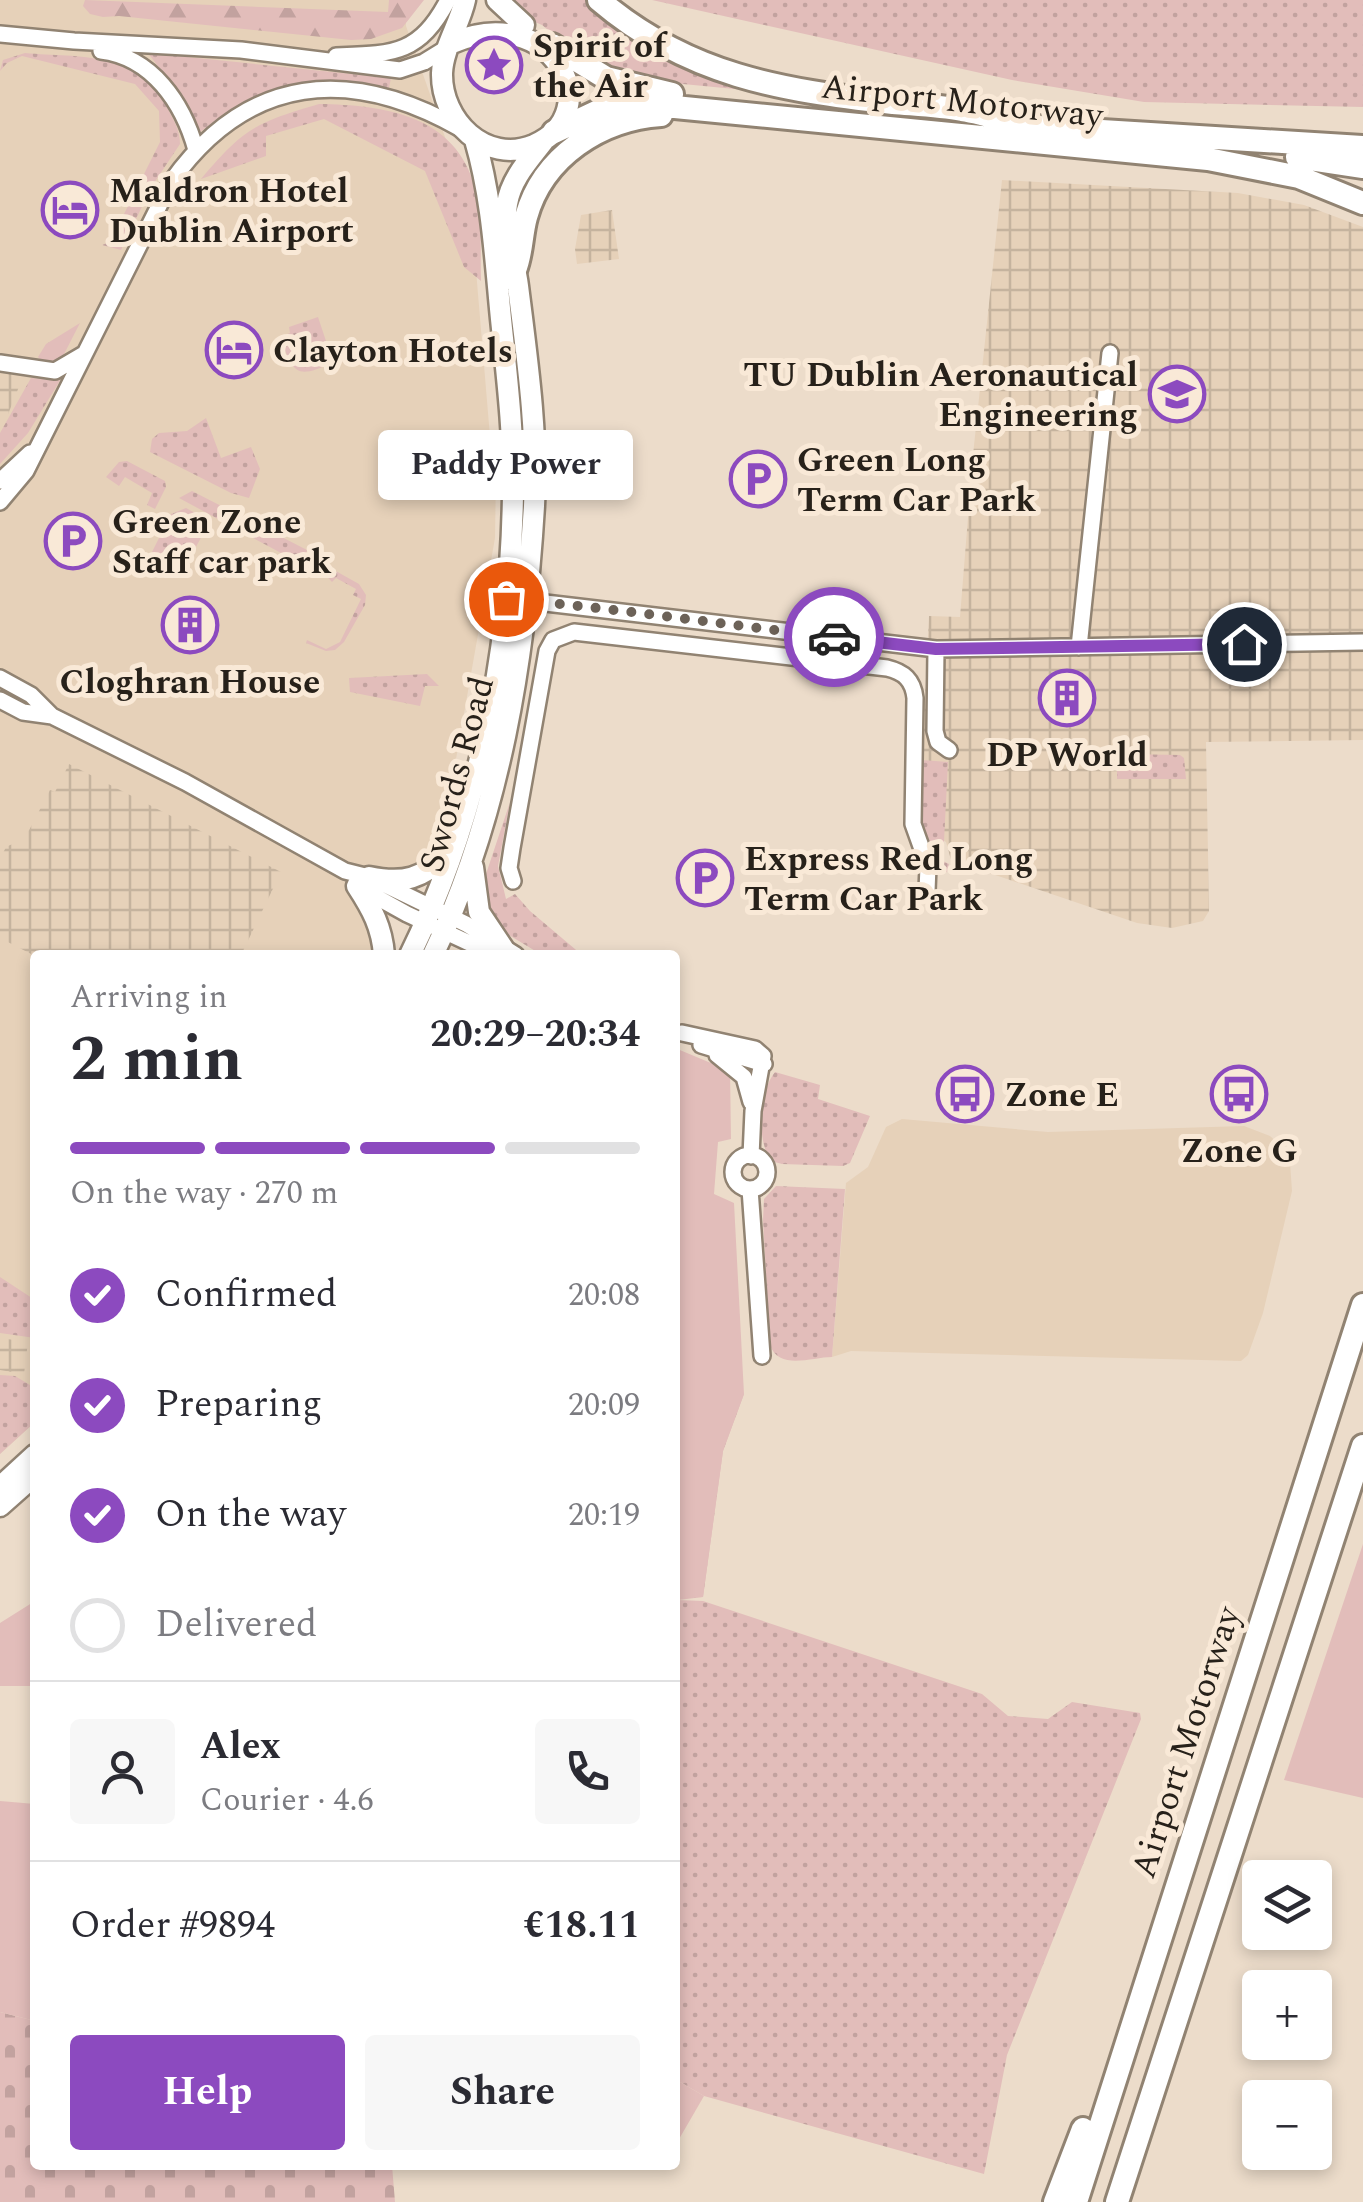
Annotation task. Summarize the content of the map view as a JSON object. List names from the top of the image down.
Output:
{
  "streets": {
    "highway": ["Airport Motorway"],
    "main road": ["Swords Road"]
  },
  "crossings": [
    ["Airport Motorway", "Swords Road"]
  ],
  "places": {
    "place": ["Spirit of the Air"],
    "hotel": ["Maldron Hotel Dublin Airport", "Clayton Hotels"],
    "school or university": ["TU Dublin Aeronautical Engineering"],
    "parking": ["Green Long Term Car Park", "Green Zone Staff car park", "Express Red Long Term Car Park"],
    "other": ["Paddy Power"],
    "building": ["Cloghran House", "DP World"],
    "bus stop": ["Zone E", "Zone G"]
  },
  "page": {
    "bubble": "Paddy Power",
    "heading": ["2 min", "Arriving in", "20:29–20:34"],
    "panel": [
      "Alex",
      "Courier · 4.6",
      "Order #9894",
      "€18.11"
    ],
    "bar": "On the way · 270 m",
    "list": [
      ["Confirmed", "20:08"],
      ["Preparing", "20:09"],
      ["On the way", "20:19"],
      "Delivered"
    ],
    "map_buttons": ["+", "−"],
    "buttons": ["Help", "Share"]
  }
}
